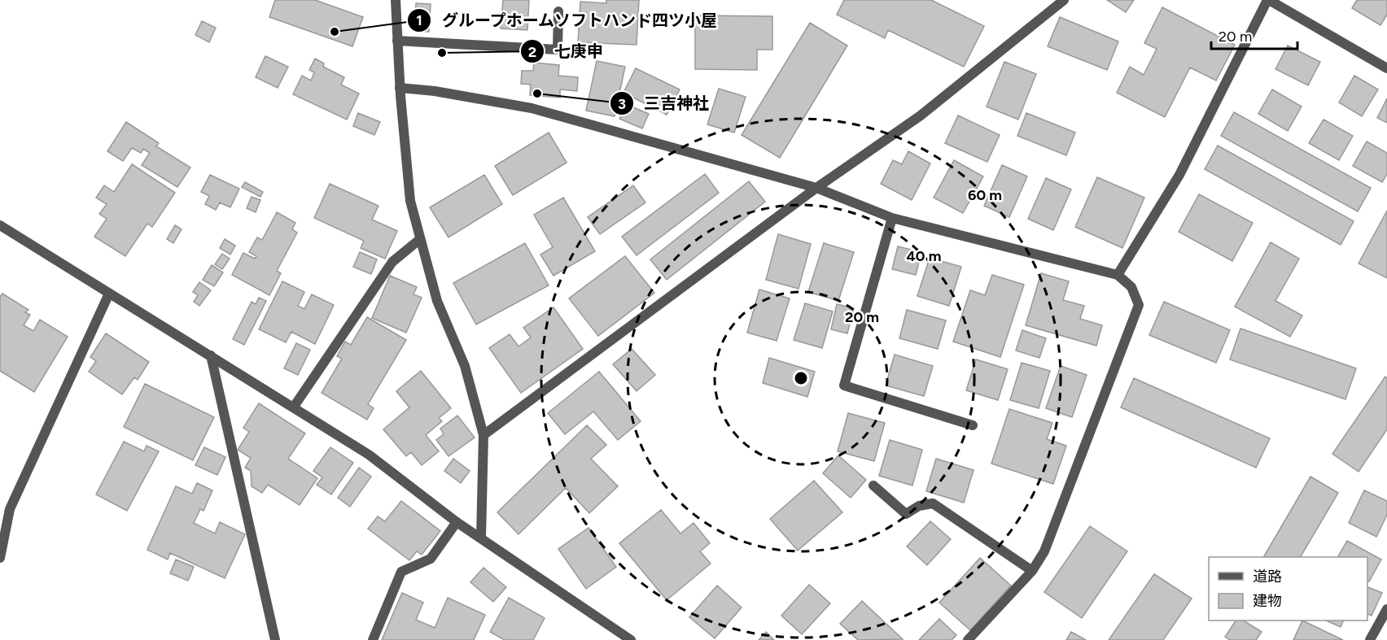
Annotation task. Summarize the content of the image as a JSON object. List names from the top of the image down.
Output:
{
  "places": ["グループホームソフトハンド四ツ小屋", "七庚申", "三吉神社"],
  "legend": ["道路", "建物"],
  "scale_bar": "20 m",
  "rings": ["60 m", "40 m", "20 m"]
}
